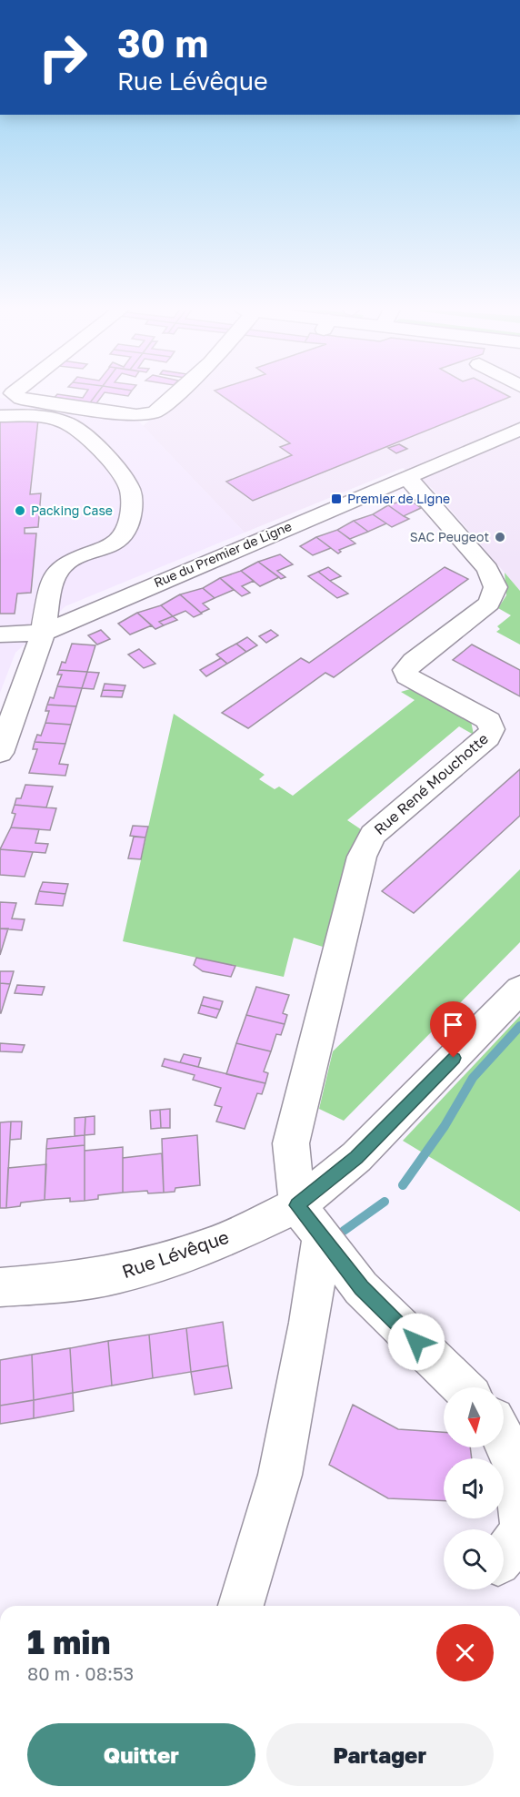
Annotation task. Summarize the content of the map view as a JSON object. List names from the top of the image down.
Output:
{
  "streets": {
    "street": ["Rue du Premier de Ligne", "Rue René Mouchotte", "Rue Lévêque"]
  },
  "crossings": [
    ["Rue du Premier de Ligne", "Rue René Mouchotte"],
    ["Rue René Mouchotte", "Rue Lévêque"]
  ],
  "places": {
    "transit": ["Premier de Ligne"],
    "other": ["Packing Case", "SAC Peugeot"]
  },
  "north": "bottom",
  "page": {
    "turn": ["30 m", "Rue Lévêque"],
    "heading": ["1 min", "80 m · 08:53"],
    "buttons": ["Quitter", "Partager"]
  }
}
